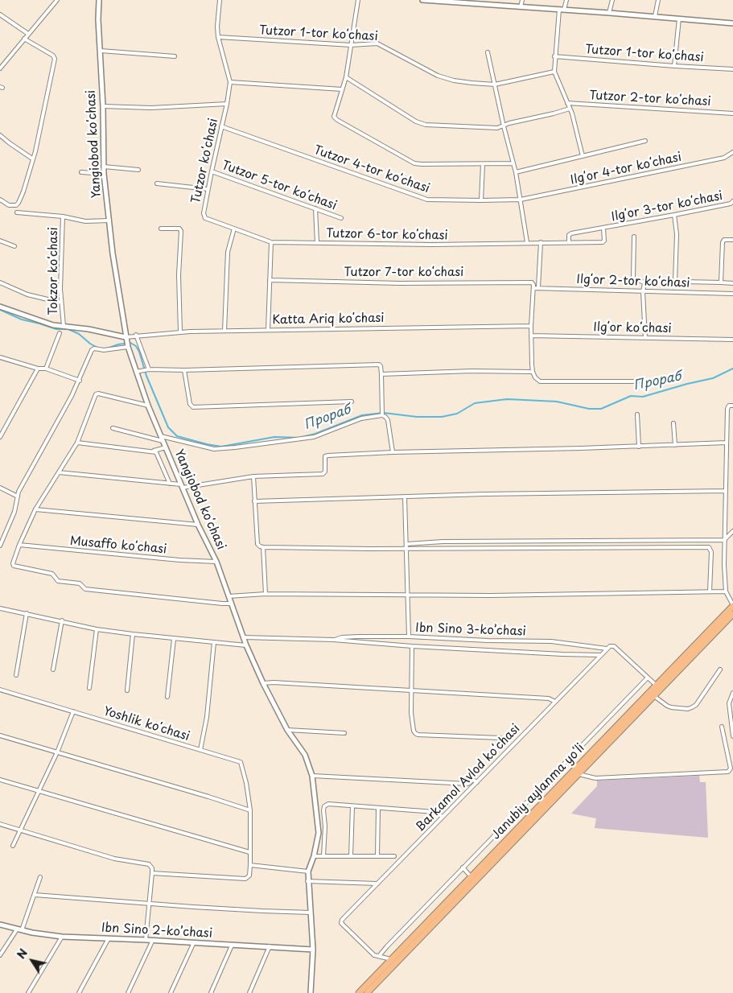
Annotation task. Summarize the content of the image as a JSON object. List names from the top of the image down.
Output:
{
  "streets": {
    "highway": ["Janubiy aylanma yoʻli"],
    "street": [
      "Tutzor 1-tor koʻchasi",
      "Tutzor 2-tor koʻchasi",
      "Yangiobod koʻchasi",
      "Tutzor koʻchasi",
      "Ilgʻor 4-tor koʻchasi",
      "Tutzor 4-tor koʻchasi",
      "Tutzor 5-tor koʻchasi",
      "Ilgʻor 3-tor koʻchasi",
      "Tutzor 6-tor koʻchasi",
      "Tokzor koʻchasi",
      "Tutzor 7-tor koʻchasi",
      "Ilgʻor 2-tor koʻchasi",
      "Katta Ariq koʻchasi",
      "Ilgʻor koʻchasi",
      "Musaffo koʻchasi",
      "Ibn Sino 3-koʼchasi",
      "Yoshlik koʻchasi",
      "Barkamol Avlod koʻchasi",
      "Ibn Sino 2-koʼchasi"
    ]
  },
  "crossings": [
    ["Tutzor 1-tor koʻchasi", "Tutzor koʻchasi"],
    ["Yangiobod koʻchasi", "Tokzor koʻchasi"],
    ["Yangiobod koʻchasi", "Katta Ariq koʻchasi"],
    ["Yangiobod koʻchasi", "Musaffo koʻchasi"],
    ["Yangiobod koʻchasi", "Ibn Sino 3-koʼchasi"],
    ["Yangiobod koʻchasi", "Ibn Sino 2-koʼchasi"],
    ["Tutzor koʻchasi", "Tutzor 4-tor koʻchasi"],
    ["Tutzor koʻchasi", "Tutzor 5-tor koʻchasi"],
    ["Tutzor koʻchasi", "Tutzor 6-tor koʻchasi"],
    ["Ilgʻor 4-tor koʻchasi", "Tutzor 4-tor koʻchasi"],
    ["Ilgʻor 3-tor koʻchasi", "Tutzor 6-tor koʻchasi"],
    ["Tutzor 7-tor koʻchasi", "Ilgʻor 2-tor koʻchasi"],
    ["Ibn Sino 3-koʼchasi", "Barkamol Avlod koʻchasi"],
    ["Barkamol Avlod koʻchasi", "Janubiy aylanma yoʻli"]
  ],
  "water": ["Прораб"],
  "north": "top left"
}
